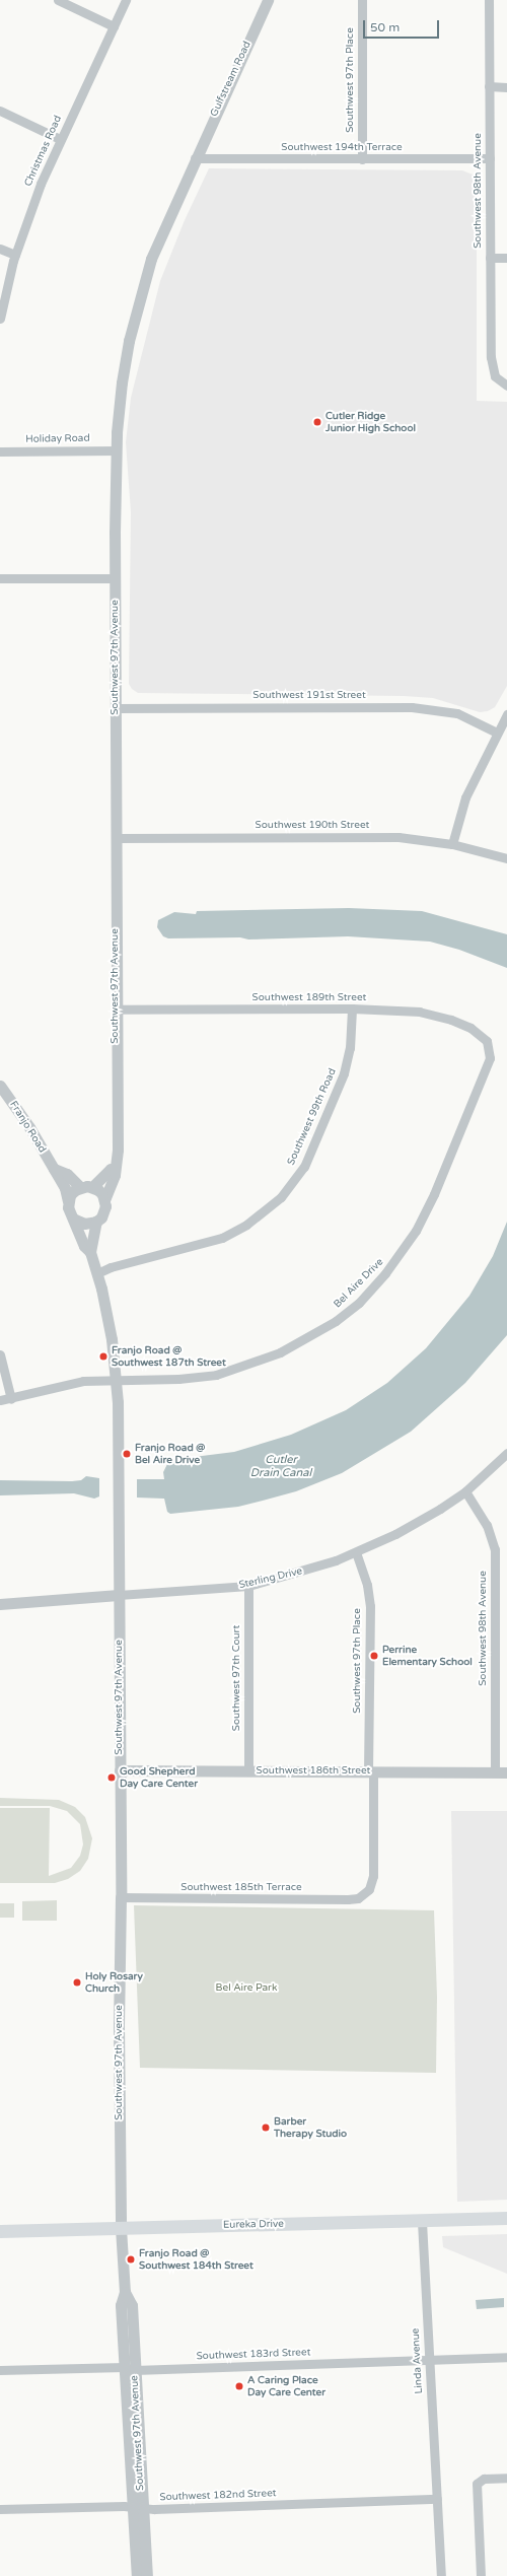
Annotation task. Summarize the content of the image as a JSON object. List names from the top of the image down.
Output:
{
  "streets": {
    "main road": ["Eureka Drive"],
    "street": [
      "Gulfstream Road",
      "Southwest 97th Place",
      "Southwest 194th Terrace",
      "Christmas Road",
      "Southwest 98th Avenue",
      "Holiday Road",
      "Southwest 97th Avenue",
      "Southwest 191st Street",
      "Southwest 190th Street",
      "Southwest 189th Street",
      "Southwest 99th Road",
      "Franjo Road",
      "Bel Aire Drive",
      "Sterling Drive",
      "Southwest 97th Court",
      "Southwest 186th Street",
      "Southwest 185th Terrace",
      "Southwest 183rd Street",
      "Linda Avenue",
      "Southwest 182nd Street"
    ]
  },
  "crossings": [
    ["Gulfstream Road", "Southwest 194th Terrace"],
    ["Gulfstream Road", "Southwest 97th Avenue"],
    ["Southwest 97th Place", "Southwest 194th Terrace"],
    ["Southwest 97th Place", "Sterling Drive"],
    ["Southwest 97th Place", "Southwest 186th Street"],
    ["Southwest 97th Place", "Southwest 185th Terrace"],
    ["Southwest 194th Terrace", "Southwest 98th Avenue"],
    ["Southwest 194th Terrace", "Southwest 97th Avenue"],
    ["Southwest 98th Avenue", "Sterling Drive"],
    ["Southwest 98th Avenue", "Southwest 186th Street"],
    ["Holiday Road", "Southwest 97th Avenue"],
    ["Southwest 97th Avenue", "Southwest 191st Street"],
    ["Southwest 97th Avenue", "Southwest 190th Street"],
    ["Southwest 97th Avenue", "Southwest 189th Street"],
    ["Southwest 97th Avenue", "Southwest 99th Road"],
    ["Southwest 97th Avenue", "Franjo Road"],
    ["Southwest 97th Avenue", "Bel Aire Drive"],
    ["Southwest 97th Avenue", "Sterling Drive"],
    ["Southwest 97th Avenue", "Southwest 186th Street"],
    ["Southwest 97th Avenue", "Southwest 185th Terrace"],
    ["Southwest 97th Avenue", "Eureka Drive"],
    ["Southwest 97th Avenue", "Southwest 183rd Street"],
    ["Southwest 97th Avenue", "Southwest 182nd Street"],
    ["Southwest 189th Street", "Southwest 99th Road"],
    ["Southwest 189th Street", "Bel Aire Drive"],
    ["Sterling Drive", "Southwest 97th Court"],
    ["Southwest 97th Court", "Southwest 186th Street"],
    ["Eureka Drive", "Linda Avenue"],
    ["Southwest 183rd Street", "Linda Avenue"],
    ["Linda Avenue", "Southwest 182nd Street"]
  ],
  "water": ["Cutler Drain Canal"],
  "parks": ["Bel Aire Park"],
  "places": [
    "Cutler Ridge Junior High School",
    "Franjo Road @ Southwest 187th Street",
    "Franjo Road @ Bel Aire Drive",
    "Perrine Elementary School",
    "Good Shepherd Day Care Center",
    "Holy Rosary Church",
    "Barber Therapy Studio",
    "Franjo Road @ Southwest 184th Street",
    "A Caring Place Day Care Center"
  ],
  "scale_bar": "50 m"
}
